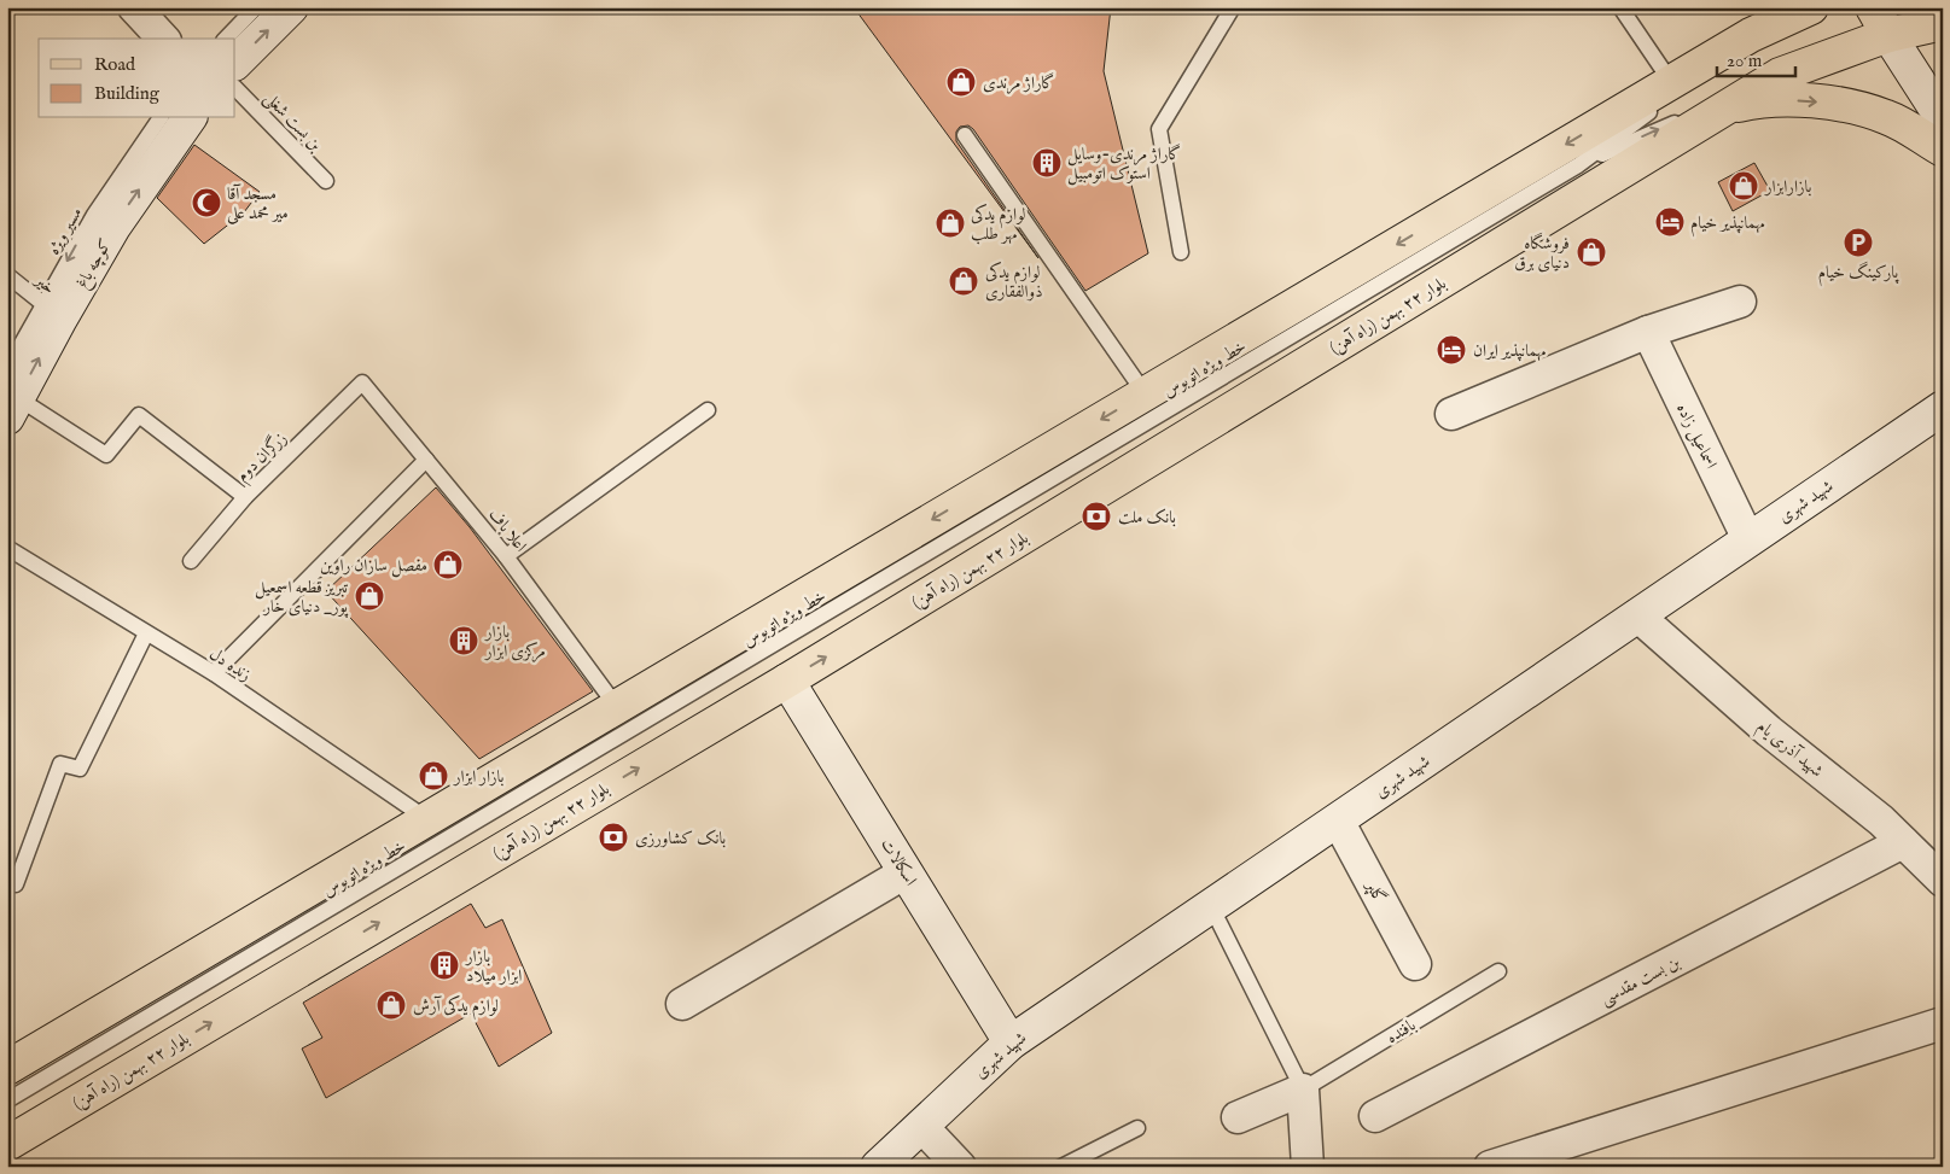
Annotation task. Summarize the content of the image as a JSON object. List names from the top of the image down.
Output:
{
  "streets": {
    "main road": [
      "کوچه باغ",
      "بلوار ۲۲ بهمن (راه آهن)",
      "شهید شهری",
      "اسکالات"
    ],
    "street": [
      "اسماعیل زاده",
      "شهید آذری یام",
      "گلپر",
      "بن بست مقدسی",
      "بافنده"
    ],
    "lane": [
      "بن بست شغلی",
      "مسیر ویژه",
      "خیر",
      "خط ویژه اتوبوس",
      "زرگران دوم",
      "اعلا باف",
      "زنده دل"
    ]
  },
  "crossings": [
    ["مسیر ویژه", "کوچه باغ"],
    ["مسیر ویژه", "خیر"],
    ["کوچه باغ", "خیر"],
    ["بلوار ۲۲ بهمن (راه آهن)", "اسکالات"],
    ["اسماعیل زاده", "شهید شهری"],
    ["زرگران دوم", "اعلا باف"],
    ["شهید شهری", "شهید آذری یام"],
    ["شهید شهری", "اسکالات"],
    ["شهید شهری", "گلپر"],
    ["شهید آذری یام", "بن بست مقدسی"]
  ],
  "one_way": ["مسیر ویژه", "کوچه باغ"],
  "places": {
    "shop": [
      "گاراژ مرندی",
      "بازارابزار",
      "لوازم یدکی مهر طلب",
      "فروشگاه دنیای برق",
      "لوازم یدکی ذوالفقاری",
      "مفصل سازان راوین",
      "تبریز قطعه اسمعیل پور_ دنیای خار",
      "بازار ابزار",
      "لوازم یدکی آرش"
    ],
    "building": ["گاراژ مرندی-وسایل استوک اتومبیل", "بازار مرکزی ابزار", "بازار ابزار میلاد"],
    "mosque": ["مسجد آقا میر محمد علی"],
    "hotel": ["مهمانپذیر خیام", "مهمانپذیر ایران"],
    "parking": ["پارکینگ خیام"],
    "bank": ["بانک ملت", "بانک کشاورزی"]
  },
  "legend": ["Road", "Building"],
  "scale_bar": "20 m"
}
